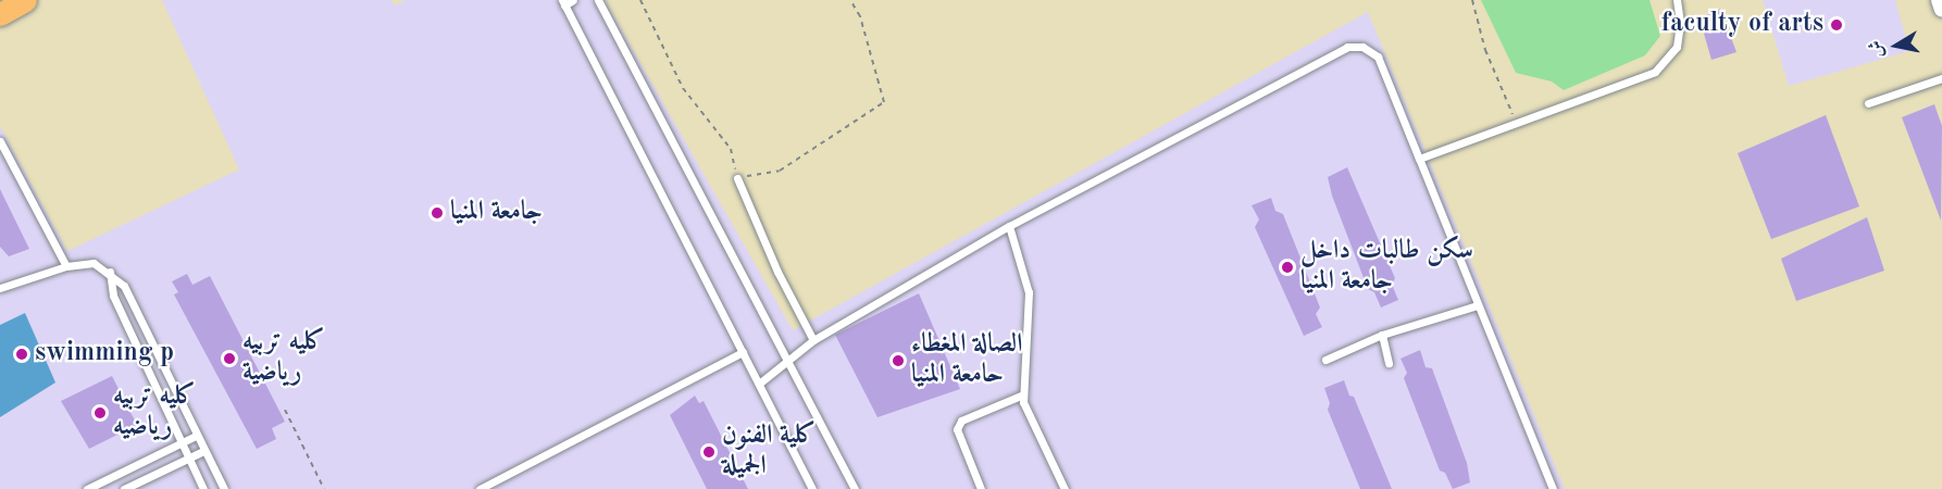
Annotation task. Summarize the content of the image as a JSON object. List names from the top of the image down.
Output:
{
  "places": [
    "faculty of arts",
    "جامعة المنيا",
    "سكن طالبات داخل جامعة المنيا",
    "swimming p",
    "كليه تربيه رياضية",
    "الصالة المغطاء حامعة المنيا",
    "كليه تربيه رياضيه",
    "كلية الفنون الجميلة"
  ],
  "north": "left"
}
